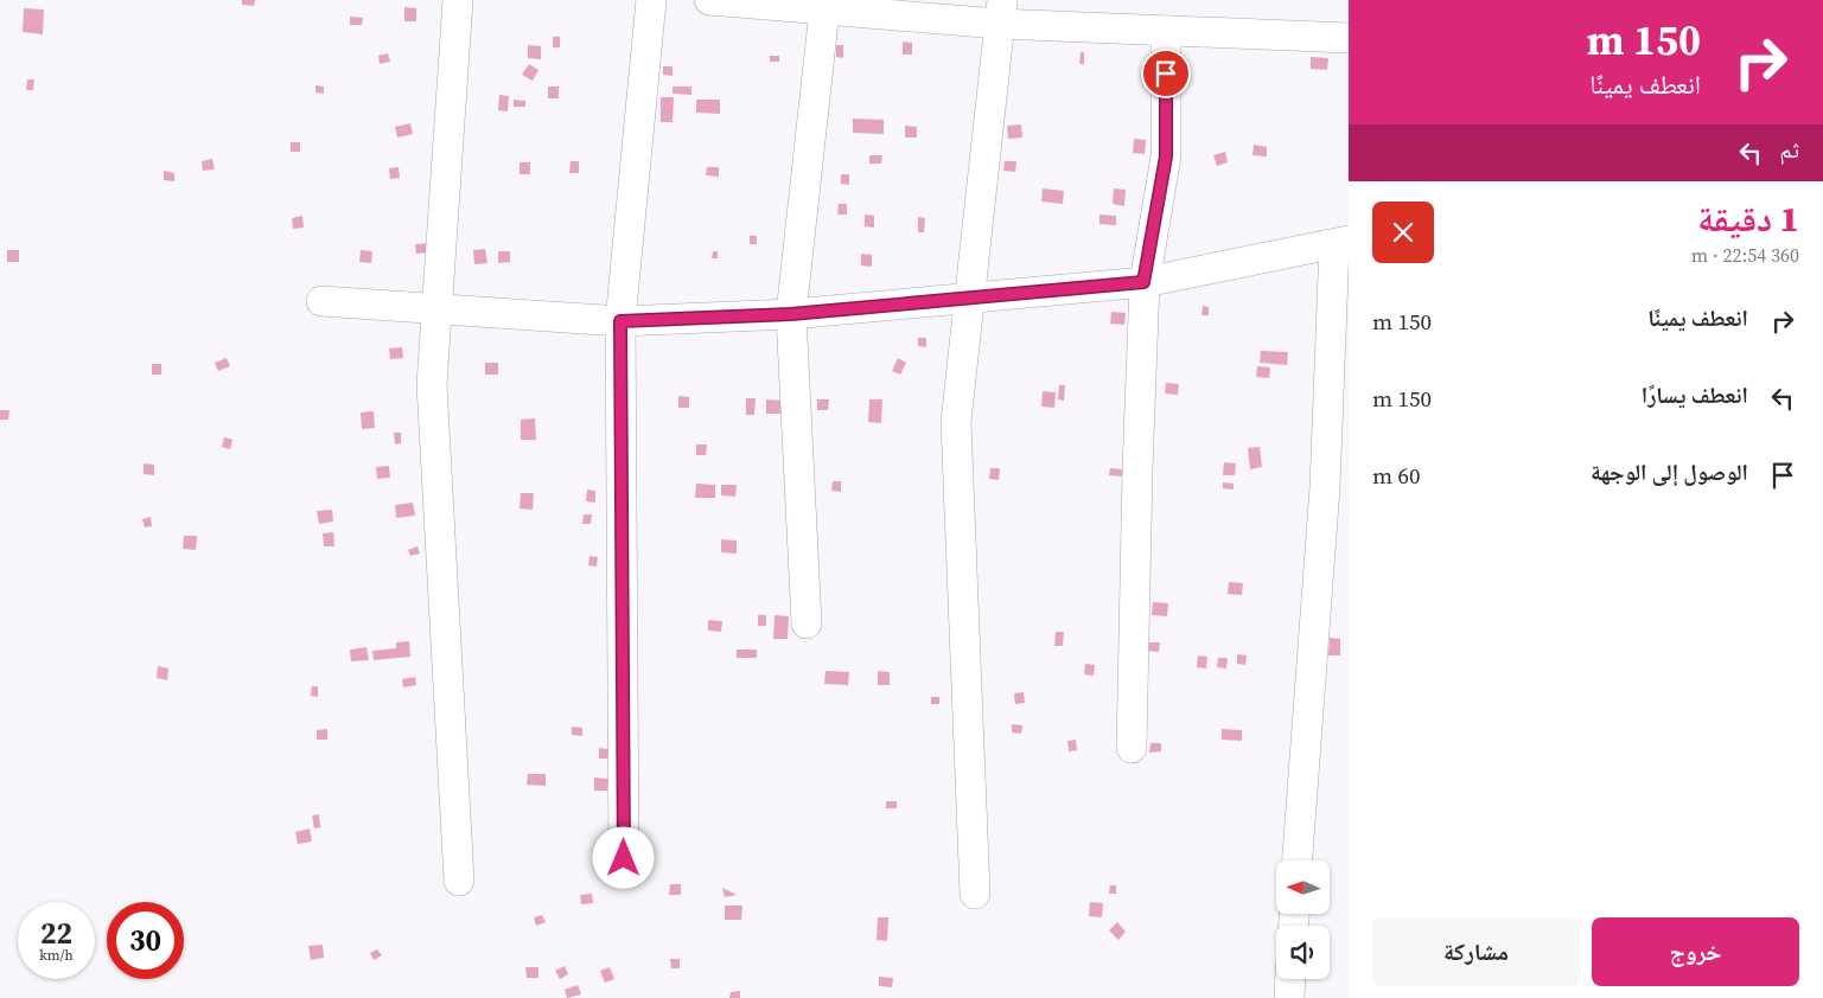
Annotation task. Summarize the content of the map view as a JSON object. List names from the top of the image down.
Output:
{
  "north": "left",
  "page": {
    "turn": ["150 m", "انعطف يمينًا"],
    "then": "ثم",
    "heading": ["1 دقيقة", "360 m · 22:54"],
    "list": [
      {
        "name": "انعطف يمينًا",
        "value": "150 m"
      },
      {
        "name": "انعطف يسارًا",
        "value": "150 m"
      },
      {
        "name": "الوصول إلى الوجهة",
        "value": "60 m"
      }
    ],
    "speed": "22 km/h",
    "limit": "30",
    "buttons": ["خروج", "مشاركة"]
  }
}
